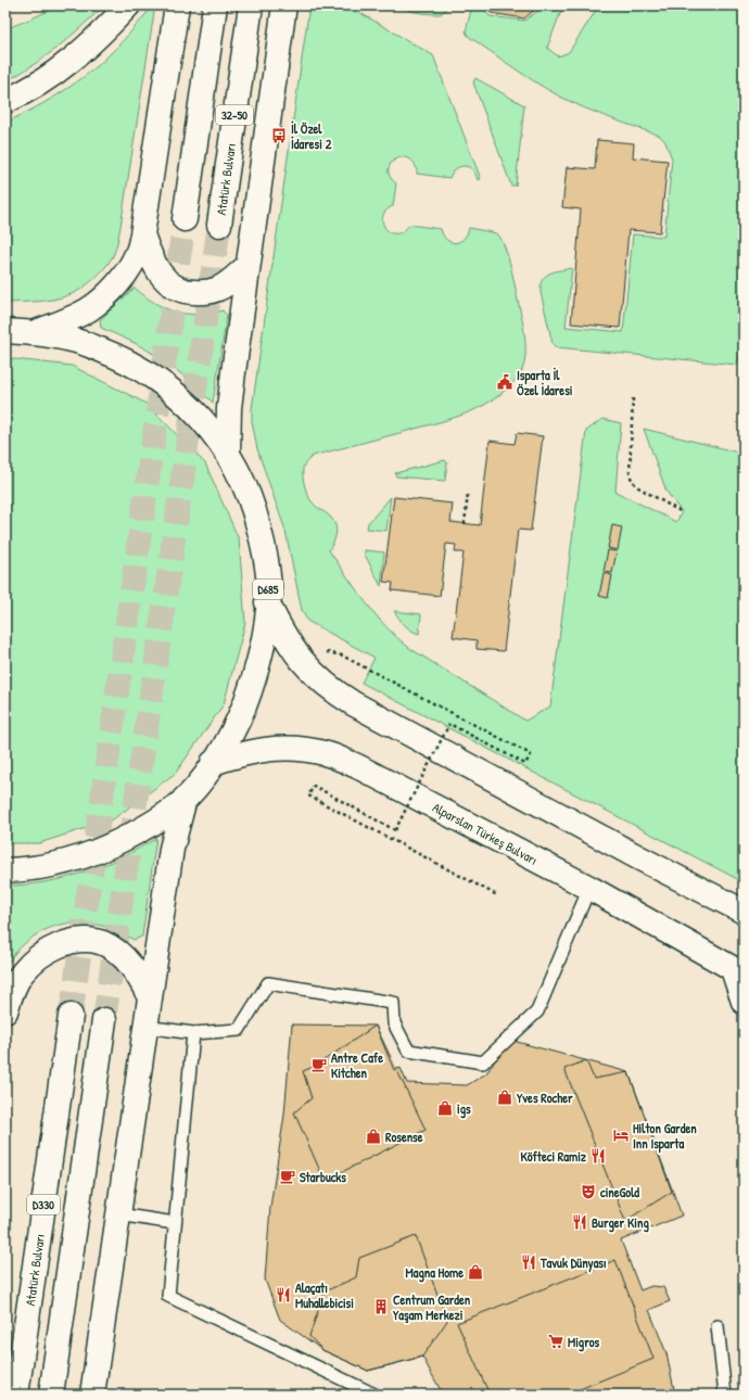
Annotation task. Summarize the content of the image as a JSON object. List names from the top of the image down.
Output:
{
  "streets": {
    "main road": [
      "32-50",
      "Atatürk Bulvarı",
      "D685",
      "Alparslan Türkeş Bulvarı",
      "D330"
    ]
  },
  "crossings": [
    ["D685", "Alparslan Türkeş Bulvarı"]
  ],
  "places": {
    "bus stop": ["İl Özel İdaresi 2"],
    "public building": ["Isparta İl Özel İdaresi"],
    "cafe": ["Antre Cafe Kitchen", "Starbucks"],
    "shop": [
      "Yves Rocher",
      "igs",
      "Rosense",
      "Magna Home"
    ],
    "hotel": ["Hilton Garden Inn Isparta"],
    "restaurant": [
      "Köfteci Ramiz",
      "Burger King",
      "Tavuk Dünyası",
      "Alaçatı Muhallebicisi"
    ],
    "theatre": ["cineGold"],
    "building": ["Centrum Garden Yaşam Merkezi"],
    "supermarket": ["Migros"]
  }
}
